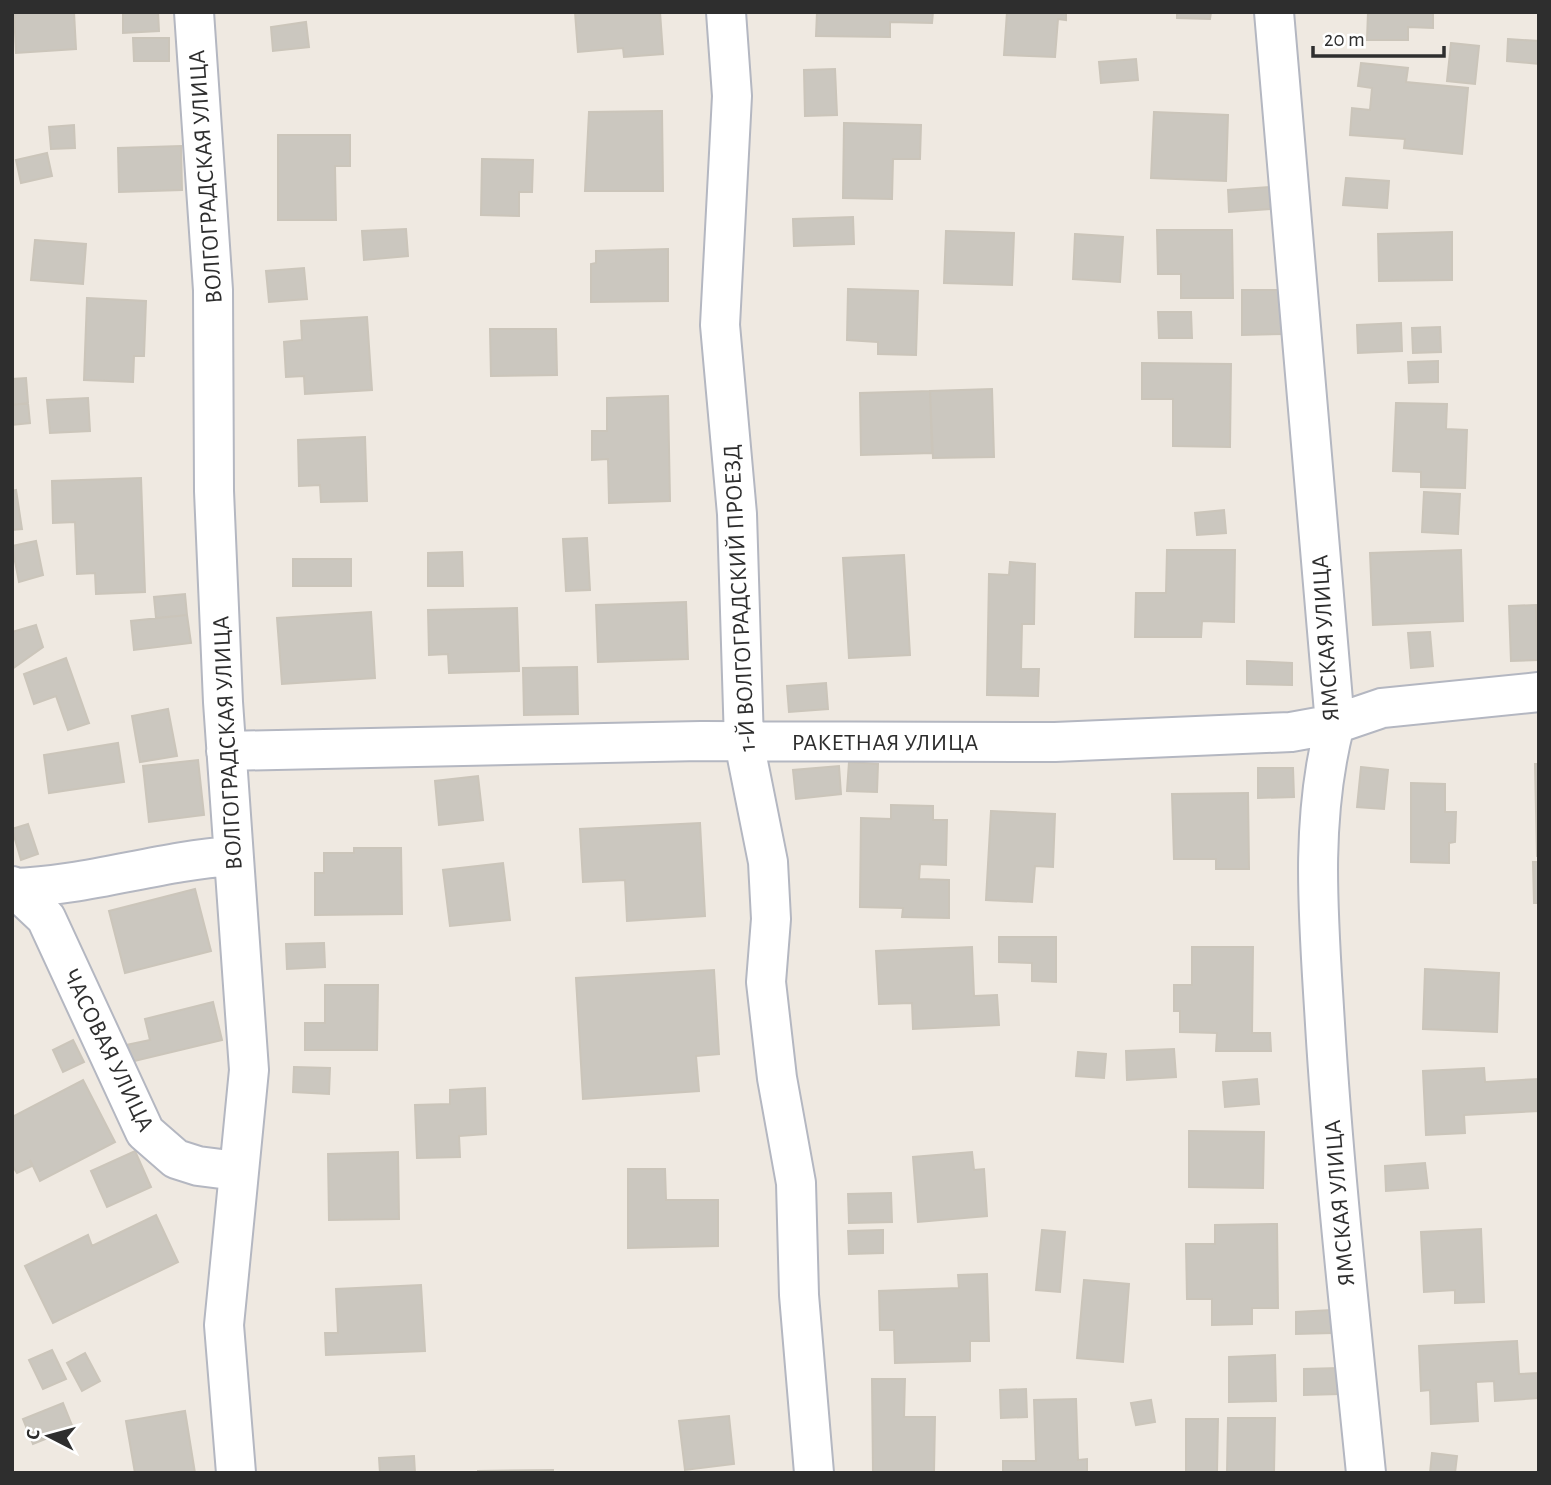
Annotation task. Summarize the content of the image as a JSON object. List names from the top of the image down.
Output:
{
  "streets": {
    "street": [
      "ВОЛГОГРАДСКАЯ УЛИЦА",
      "1-Й ВОЛГОГРАДСКИЙ ПРОЕЗД",
      "ЯМСКАЯ УЛИЦА",
      "РАКЕТНАЯ УЛИЦА",
      "ЧАСОВАЯ УЛИЦА"
    ]
  },
  "crossings": [
    ["ВОЛГОГРАДСКАЯ УЛИЦА", "РАКЕТНАЯ УЛИЦА"],
    ["ВОЛГОГРАДСКАЯ УЛИЦА", "ЧАСОВАЯ УЛИЦА"],
    ["1-Й ВОЛГОГРАДСКИЙ ПРОЕЗД", "РАКЕТНАЯ УЛИЦА"],
    ["ЯМСКАЯ УЛИЦА", "РАКЕТНАЯ УЛИЦА"]
  ],
  "scale_bar": "20 m",
  "north": "left"
}
